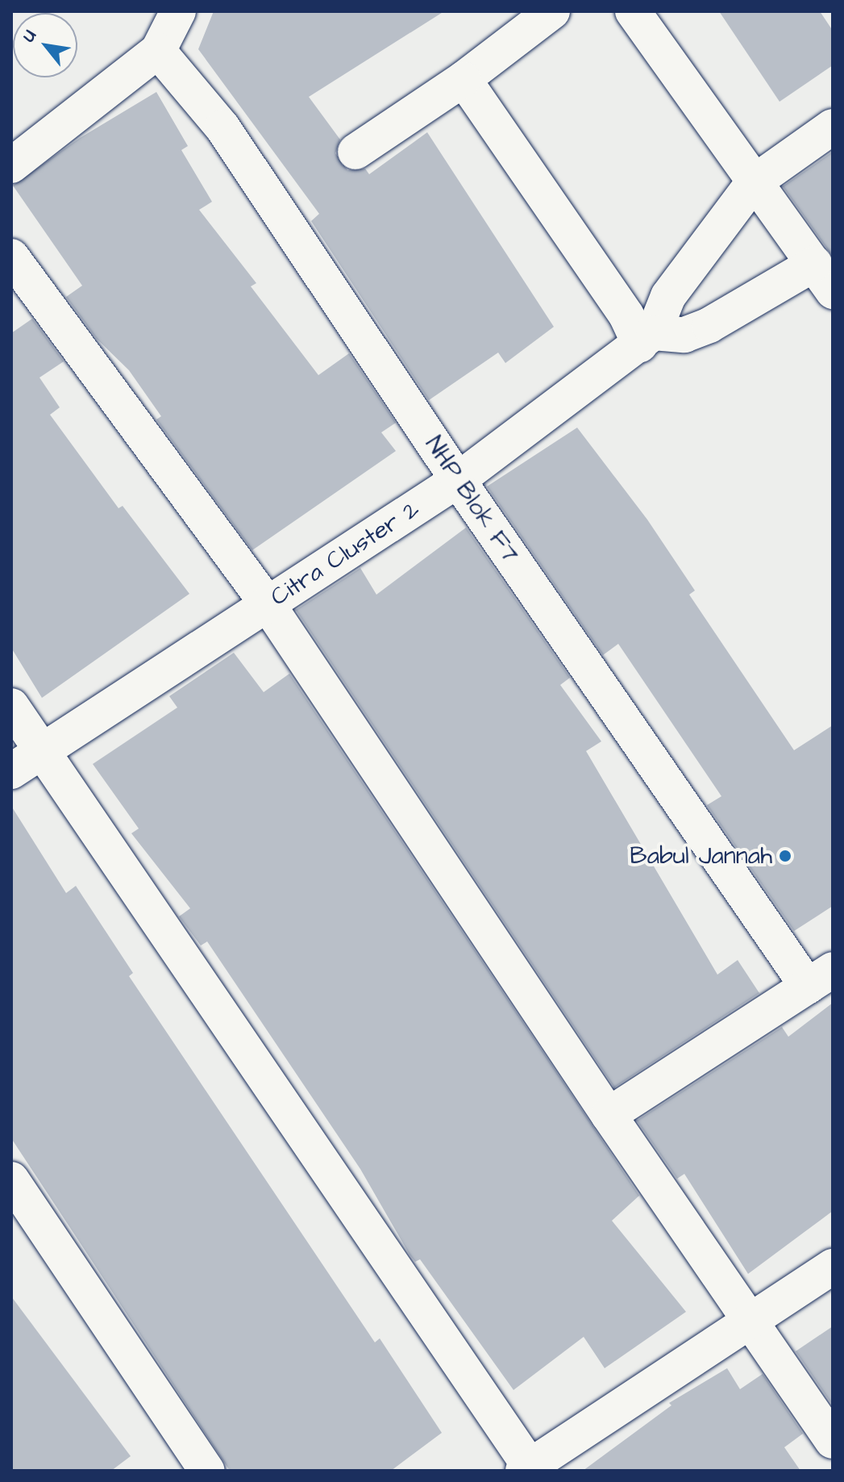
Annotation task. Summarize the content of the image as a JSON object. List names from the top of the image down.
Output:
{
  "streets": {
    "street": ["NHP Blok F7", "Citra Cluster 2"]
  },
  "crossings": [
    ["NHP Blok F7", "Citra Cluster 2"]
  ],
  "places": ["Babul Jannah"],
  "north": "top left"
}
